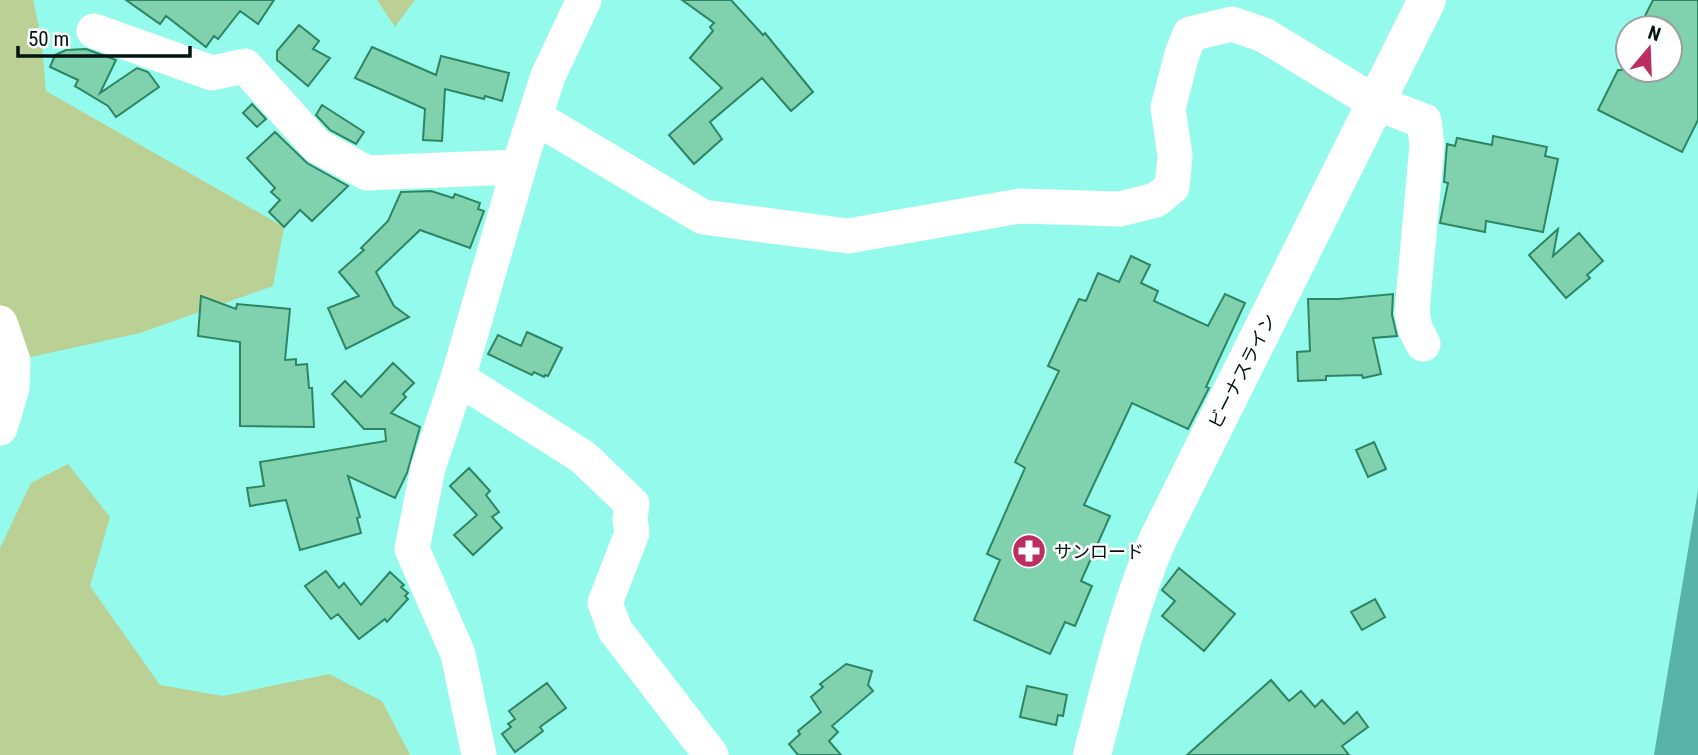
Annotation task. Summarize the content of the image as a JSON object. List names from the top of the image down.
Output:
{
  "streets": {
    "main road": ["ビーナスライン"]
  },
  "places": {
    "pharmacy": ["サンロード"]
  },
  "scale_bar": "50 m",
  "north": "top"
}
